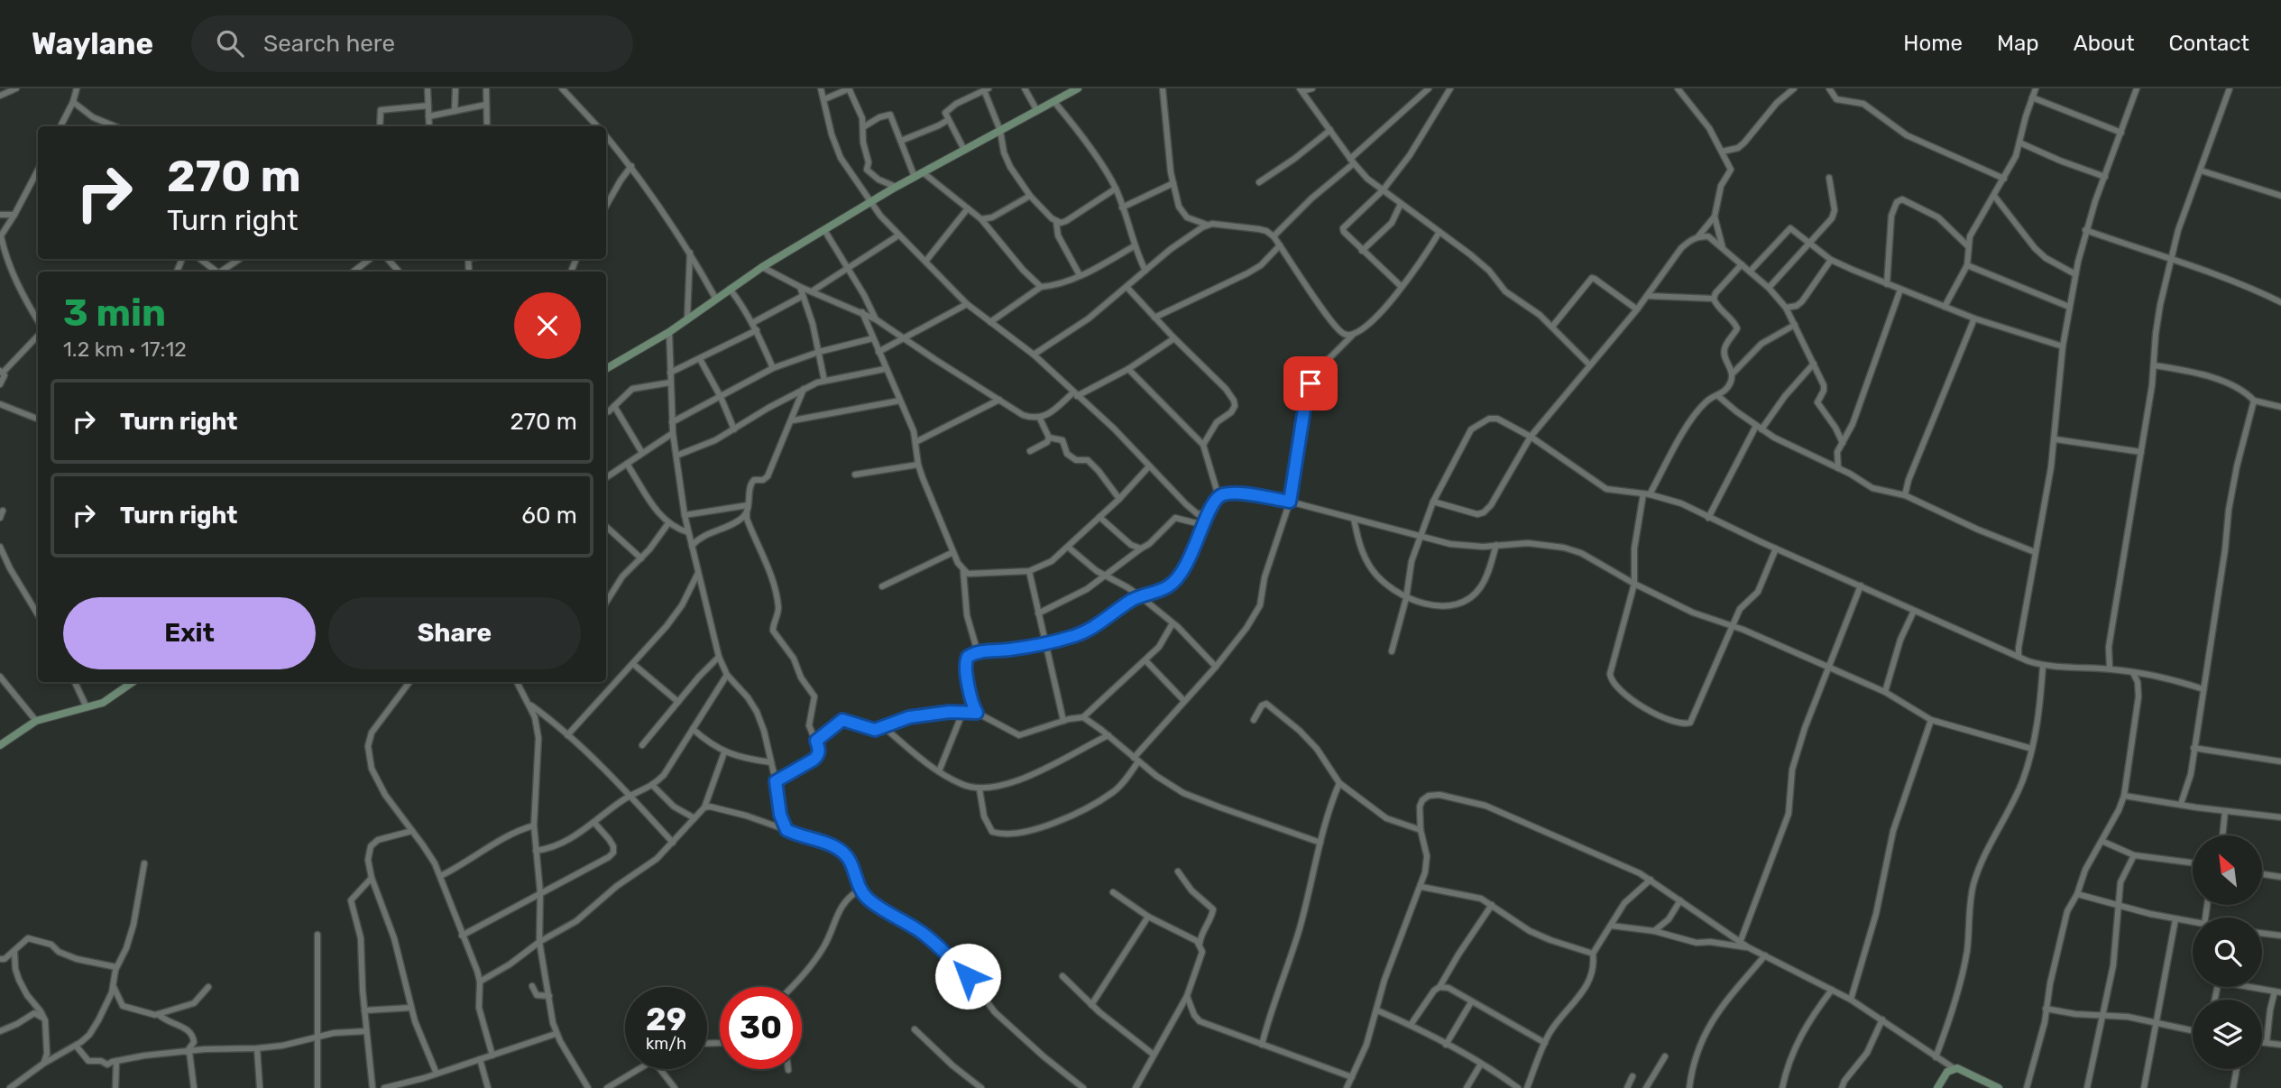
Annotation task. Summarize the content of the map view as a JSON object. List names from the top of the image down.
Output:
{
  "north": "top left",
  "page": {
    "header": "Waylane",
    "search": "Search here",
    "nav": [
      "Home",
      "Map",
      "About",
      "Contact"
    ],
    "turn": ["270 m", "Turn right"],
    "heading": ["3 min", "1.2 km · 17:12"],
    "list": [
      {
        "name": "Turn right",
        "value": "270 m"
      },
      {
        "name": "Turn right",
        "value": "60 m"
      }
    ],
    "buttons": ["Exit", "Share"],
    "speed": "29 km/h",
    "limit": "30"
  }
}
